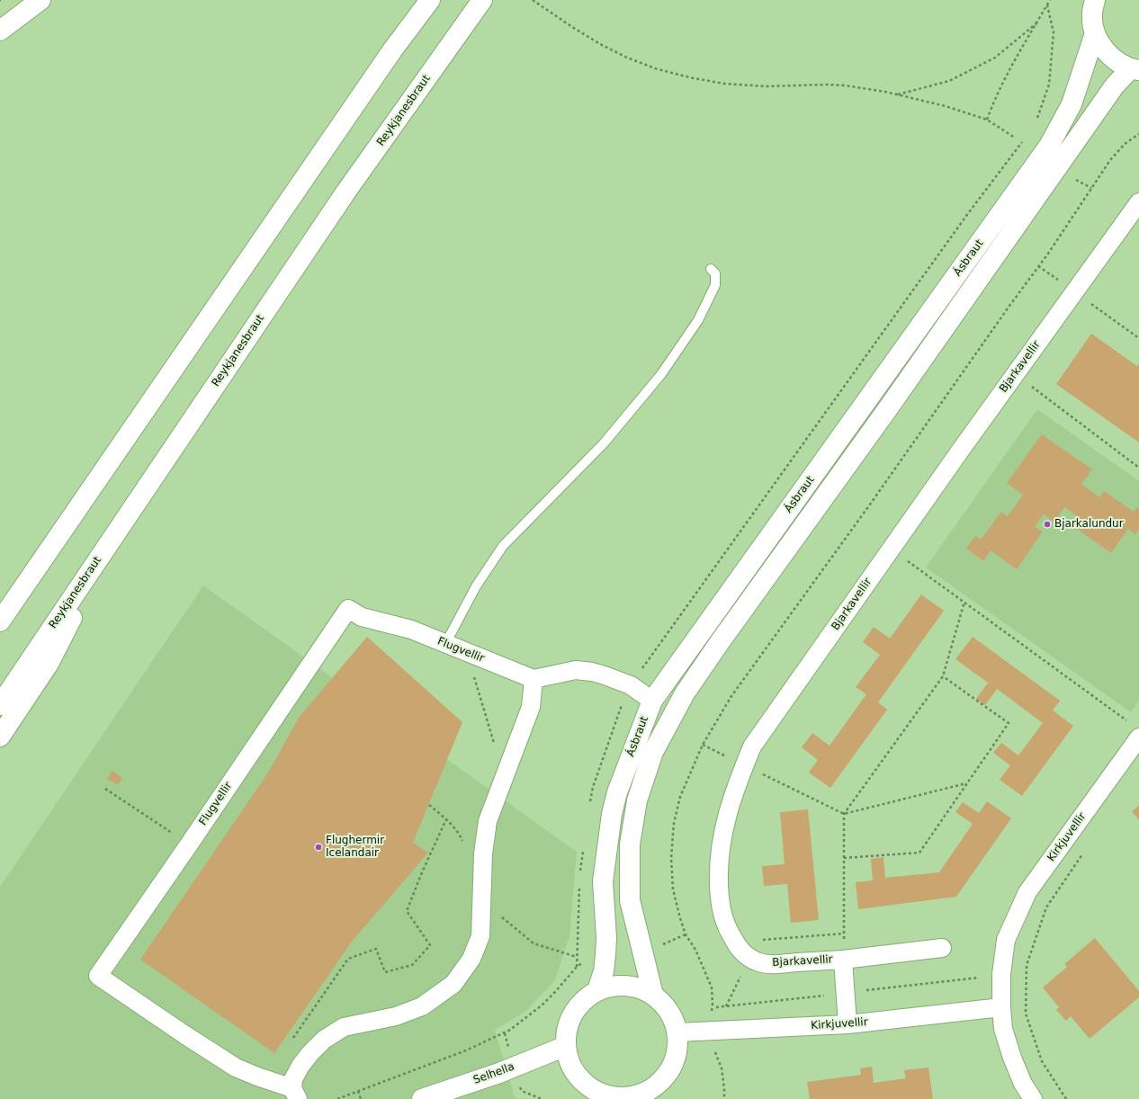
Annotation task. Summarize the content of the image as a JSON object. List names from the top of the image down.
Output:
{
  "streets": {
    "main road": ["Reykjanesbraut", "Ásbraut", "Selhella"],
    "street": ["Bjarkavellir", "Flugvellir", "Kirkjuvellir"]
  },
  "crossings": [
    ["Ásbraut", "Kirkjuvellir"],
    ["Ásbraut", "Selhella"],
    ["Bjarkavellir", "Kirkjuvellir"],
    ["Kirkjuvellir", "Selhella"]
  ],
  "places": ["Bjarkalundur", "Flughermir Icelandair"]
}
